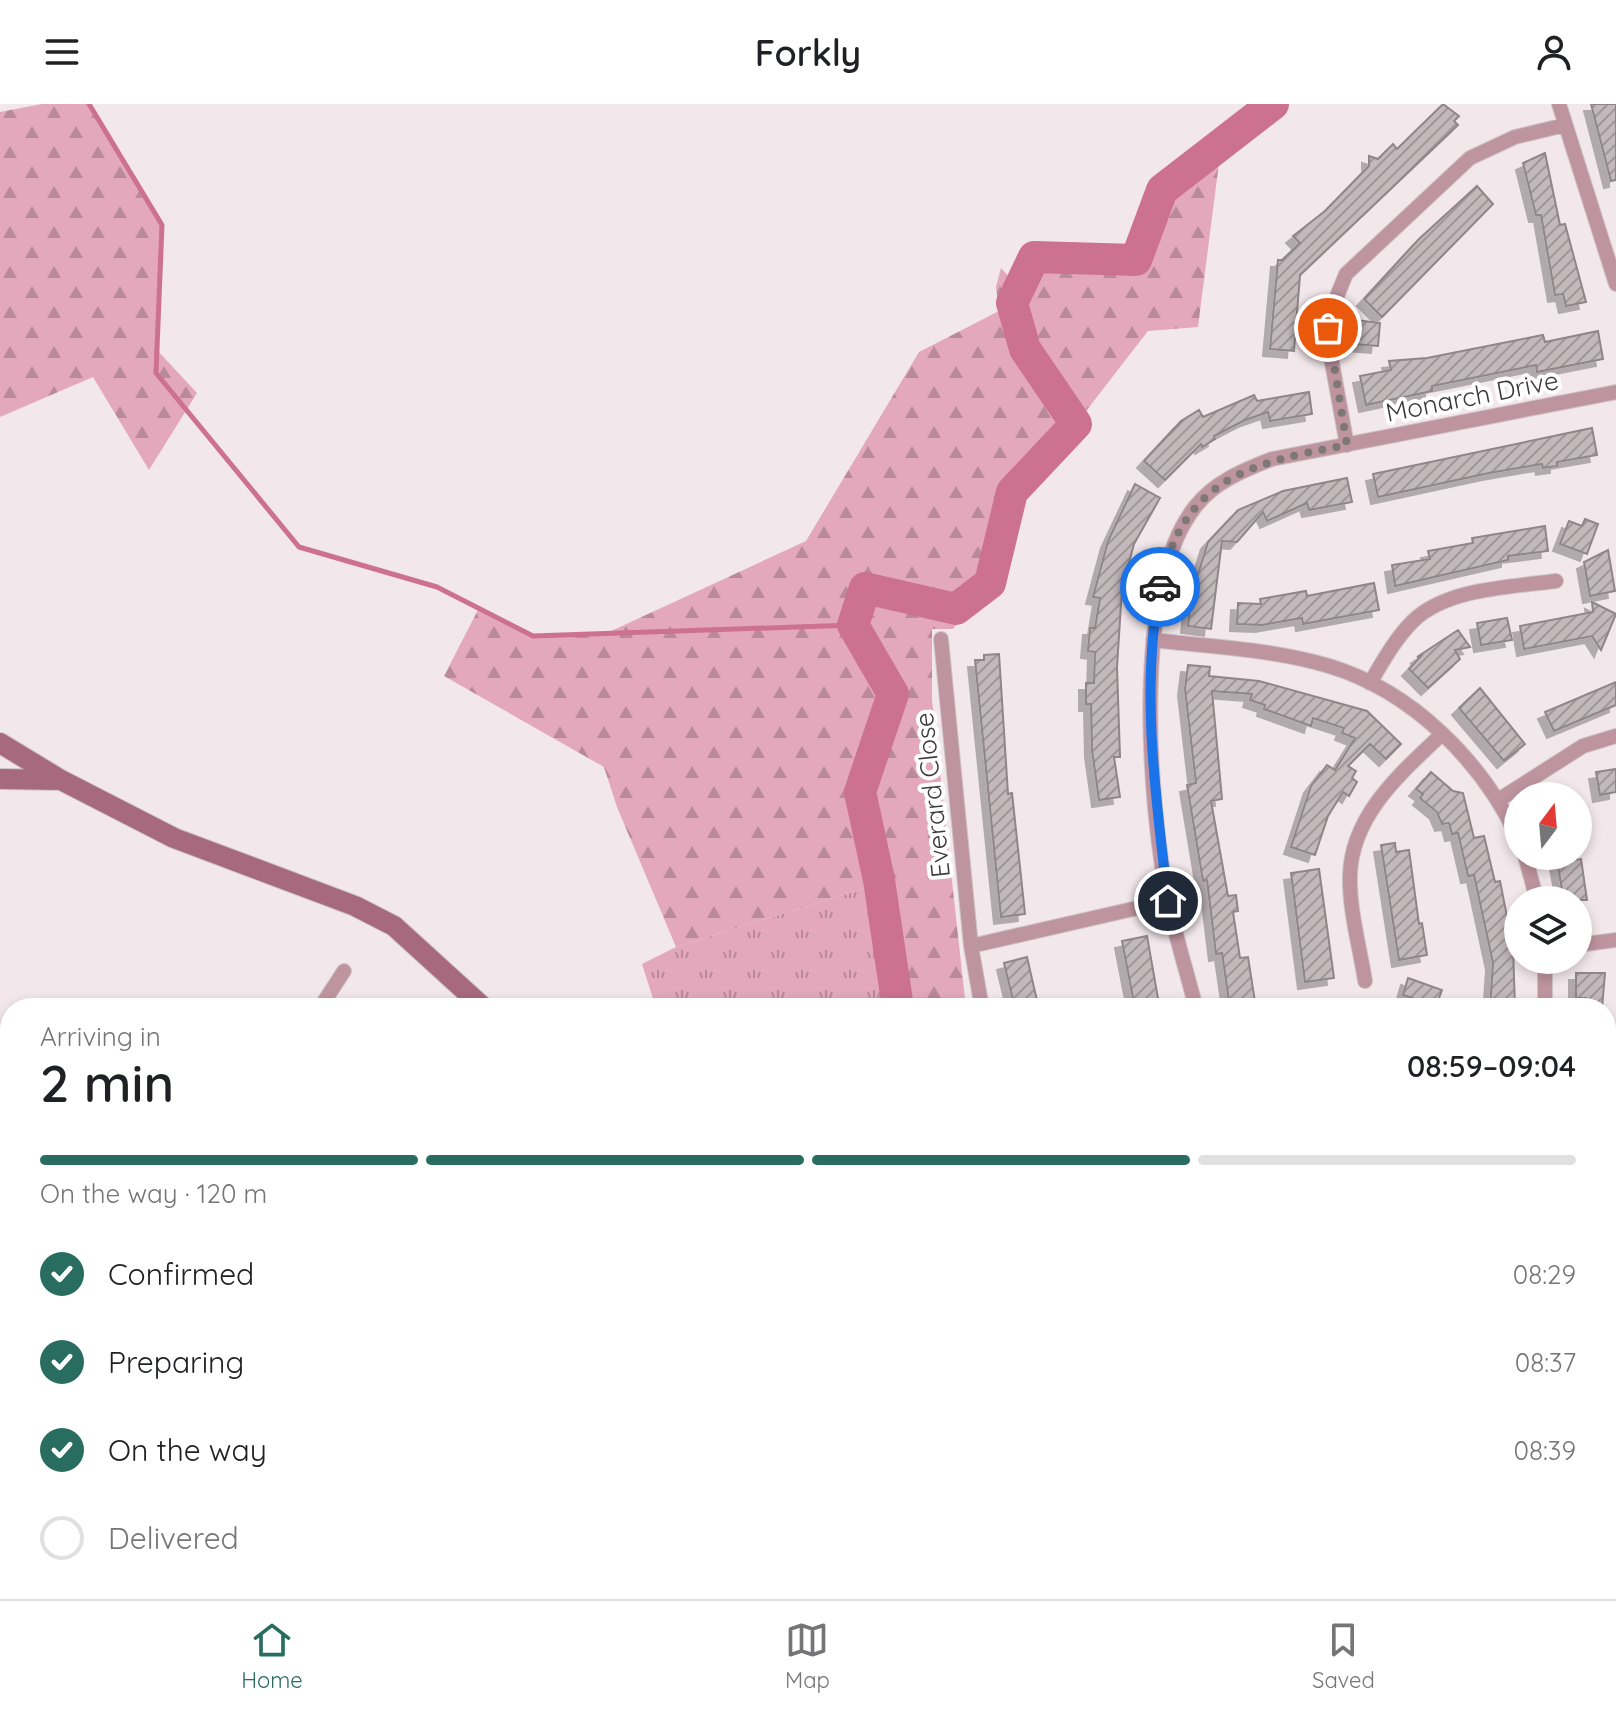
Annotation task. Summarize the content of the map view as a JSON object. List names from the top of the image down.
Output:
{
  "streets": {
    "street": ["Monarch Drive", "Everard Close"]
  },
  "north": "top",
  "page": {
    "header": "Forkly",
    "heading": ["2 min", "Arriving in", "08:59–09:04"],
    "bar": "On the way · 120 m",
    "list": [
      ["Confirmed", "08:29"],
      ["Preparing", "08:37"],
      ["On the way", "08:39"],
      "Delivered"
    ],
    "tabs": ["Home", "Map", "Saved"]
  }
}
